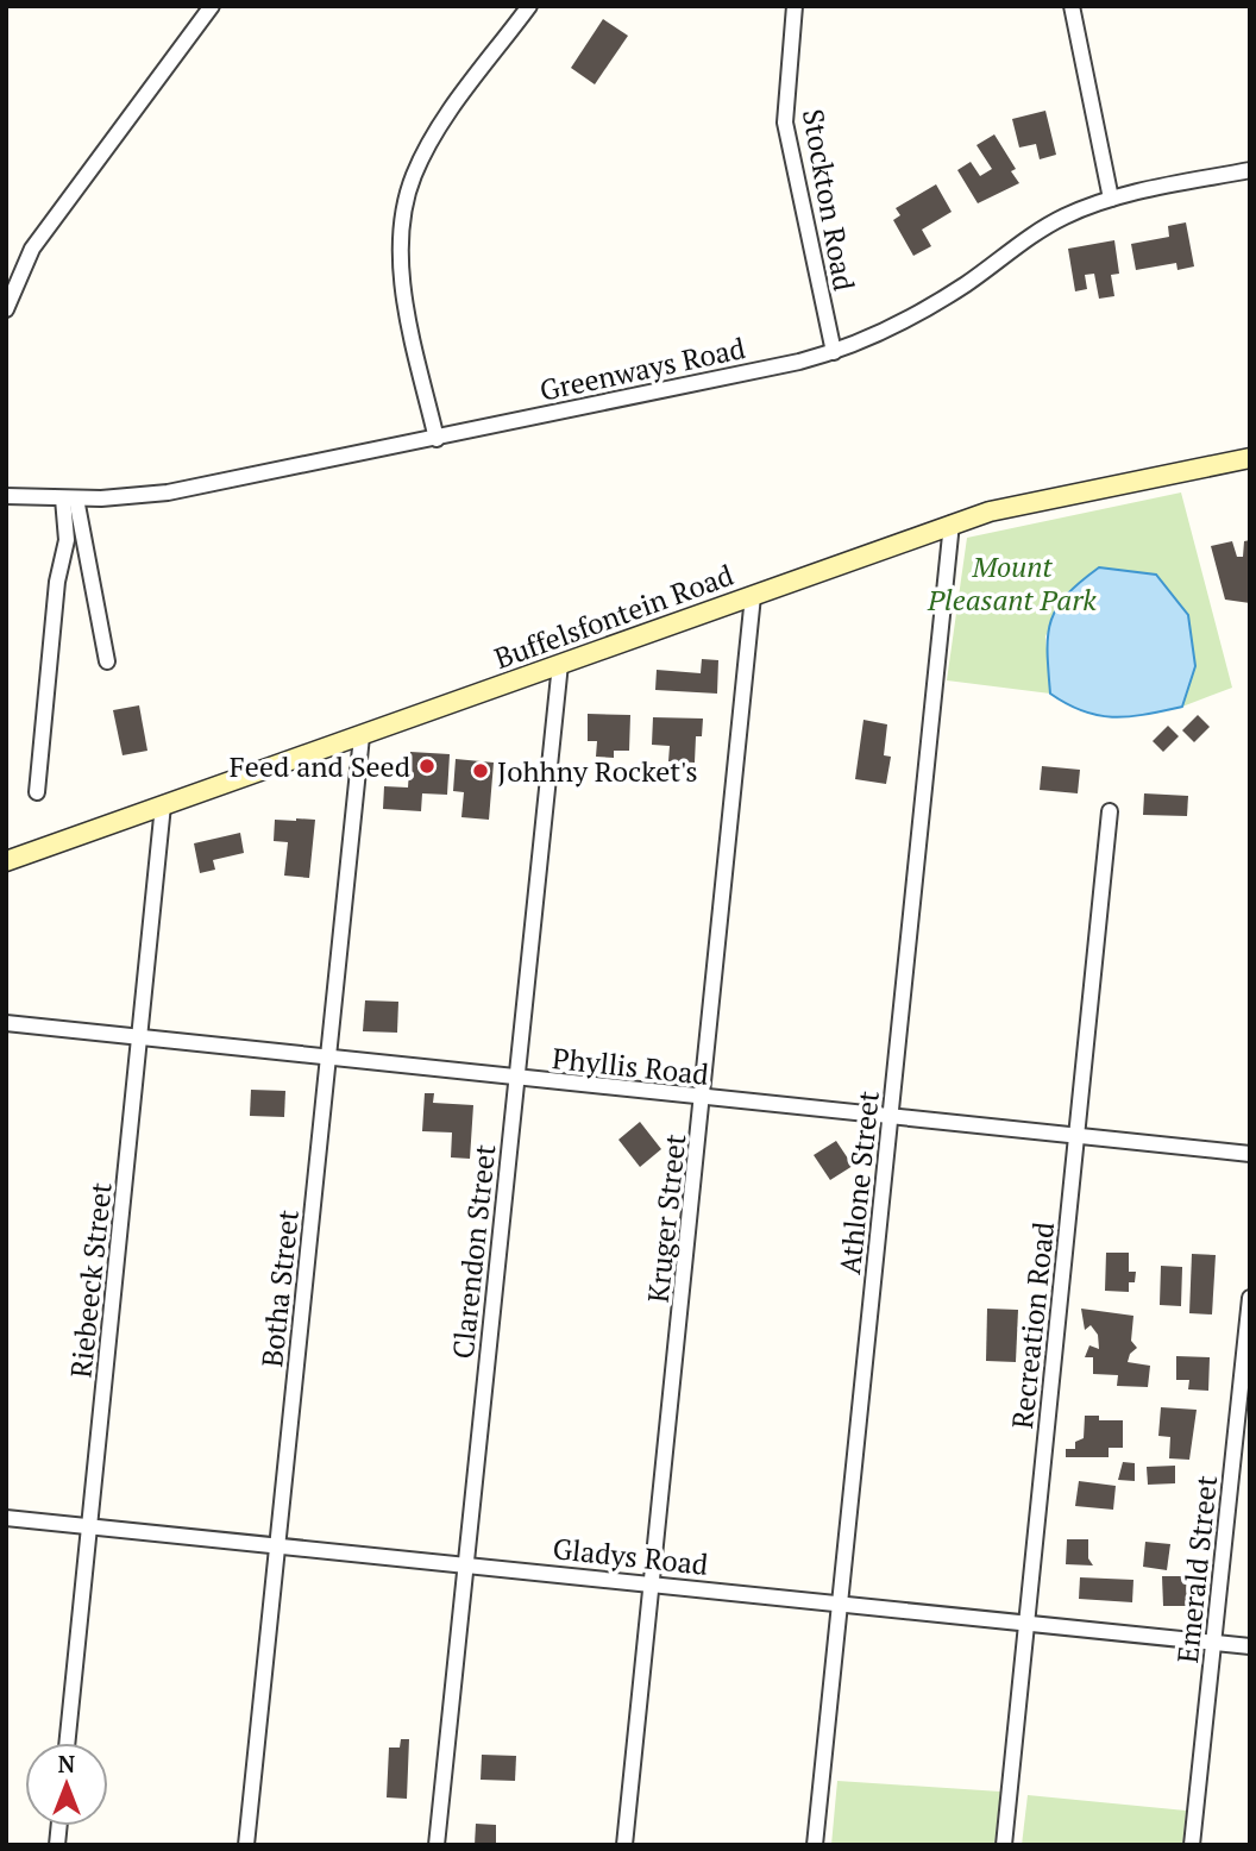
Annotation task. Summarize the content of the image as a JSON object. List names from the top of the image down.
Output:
{
  "streets": {
    "main road": ["Buffelsfontein Road"],
    "street": [
      "Stockton Road",
      "Greenways Road",
      "Phyllis Road",
      "Athlone Street",
      "Kruger Street",
      "Clarendon Street",
      "Riebeeck Street",
      "Botha Street",
      "Recreation Road",
      "Gladys Road",
      "Emerald Street"
    ]
  },
  "crossings": [
    ["Stockton Road", "Greenways Road"],
    ["Buffelsfontein Road", "Athlone Street"],
    ["Buffelsfontein Road", "Kruger Street"],
    ["Buffelsfontein Road", "Clarendon Street"],
    ["Buffelsfontein Road", "Riebeeck Street"],
    ["Buffelsfontein Road", "Botha Street"],
    ["Phyllis Road", "Athlone Street"],
    ["Phyllis Road", "Kruger Street"],
    ["Phyllis Road", "Clarendon Street"],
    ["Phyllis Road", "Riebeeck Street"],
    ["Phyllis Road", "Botha Street"],
    ["Phyllis Road", "Recreation Road"],
    ["Athlone Street", "Gladys Road"],
    ["Kruger Street", "Gladys Road"],
    ["Clarendon Street", "Gladys Road"],
    ["Riebeeck Street", "Gladys Road"],
    ["Botha Street", "Gladys Road"],
    ["Recreation Road", "Gladys Road"],
    ["Gladys Road", "Emerald Street"]
  ],
  "parks": ["Mount Pleasant Park"],
  "places": ["Feed and Seed", "Johhny Rocket's"],
  "north": "top"
}
